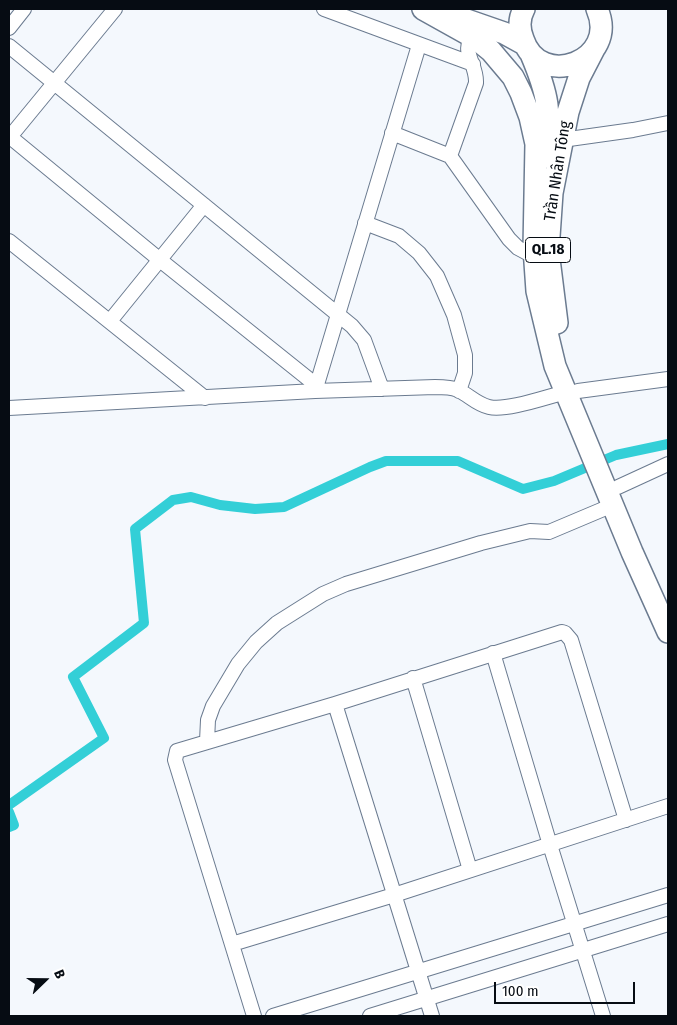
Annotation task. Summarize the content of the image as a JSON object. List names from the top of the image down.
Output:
{
  "streets": {
    "highway": ["Trần Nhân Tông", "QL.18"]
  },
  "crossings": [
    ["Trần Nhân Tông", "QL.18"]
  ],
  "scale_bar": "100 m",
  "north": "right"
}
